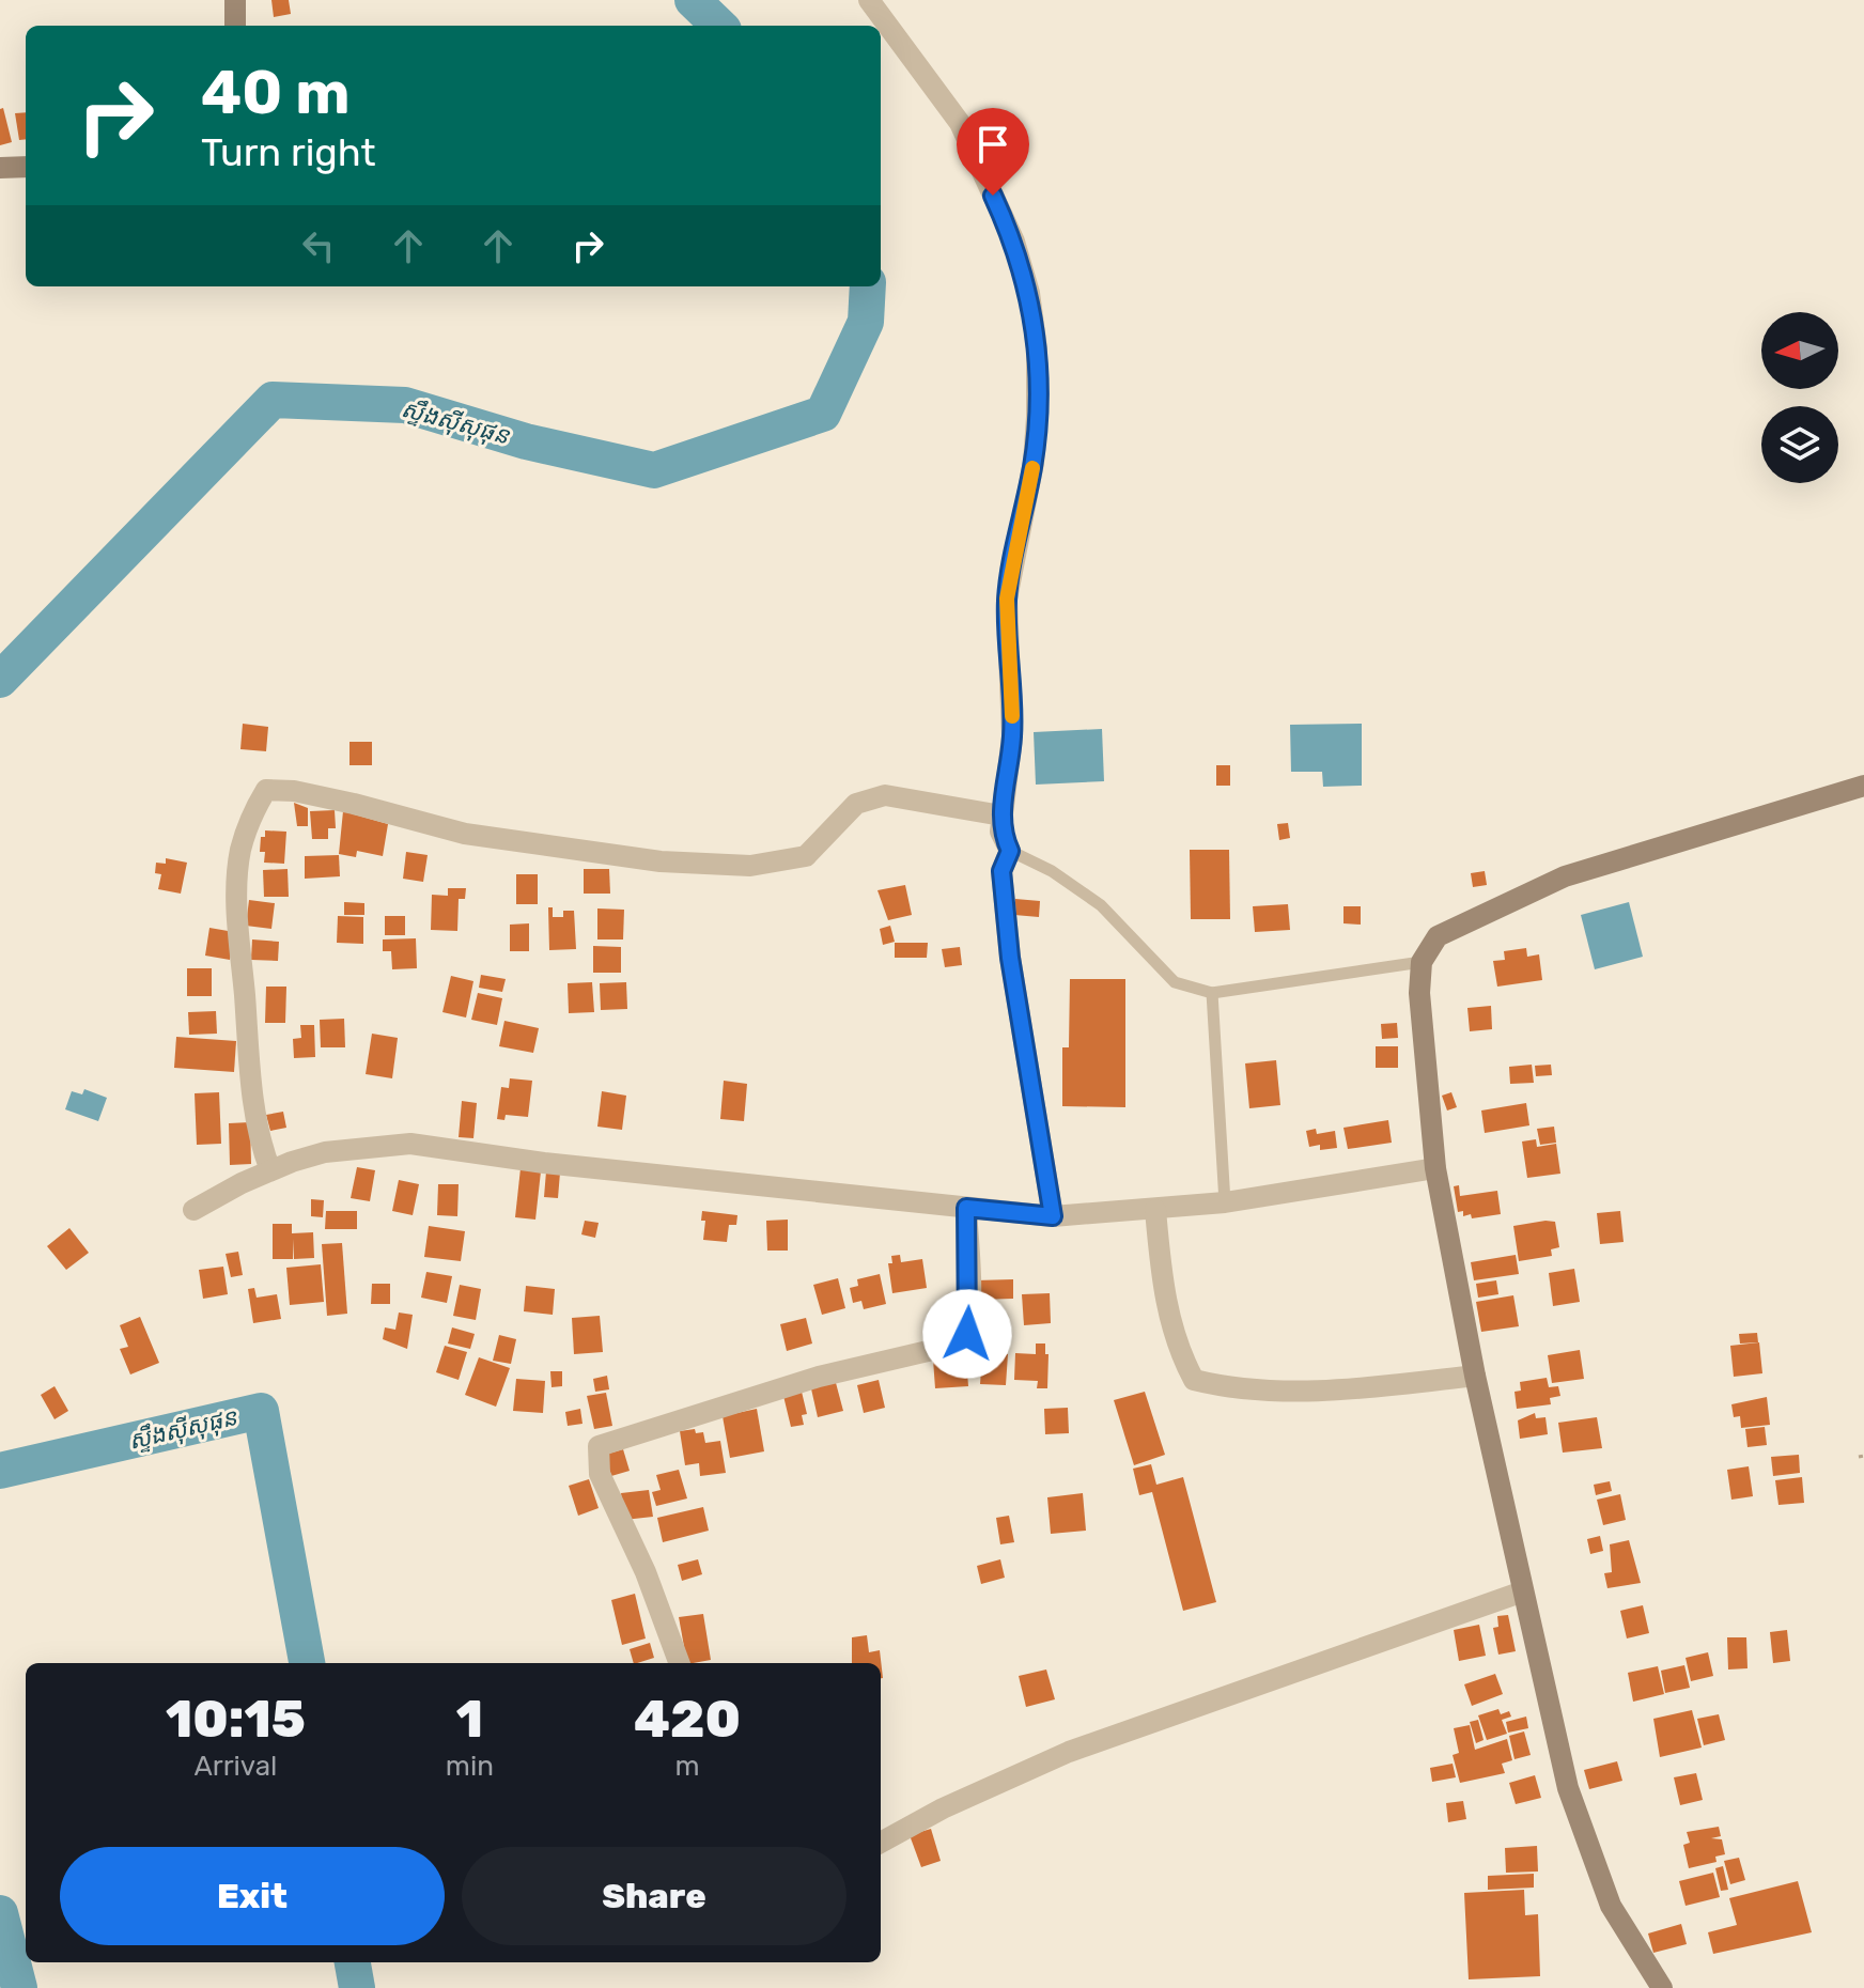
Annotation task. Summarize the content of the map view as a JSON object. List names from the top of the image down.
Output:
{
  "water": ["ស្ទឹងស៊ីសុផុន"],
  "north": "left",
  "page": {
    "turn": ["40 m", "Turn right"],
    "eta": [
      "10:15",
      "Arrival",
      "1",
      "min",
      "420",
      "m"
    ],
    "buttons": ["Exit", "Share"]
  }
}
